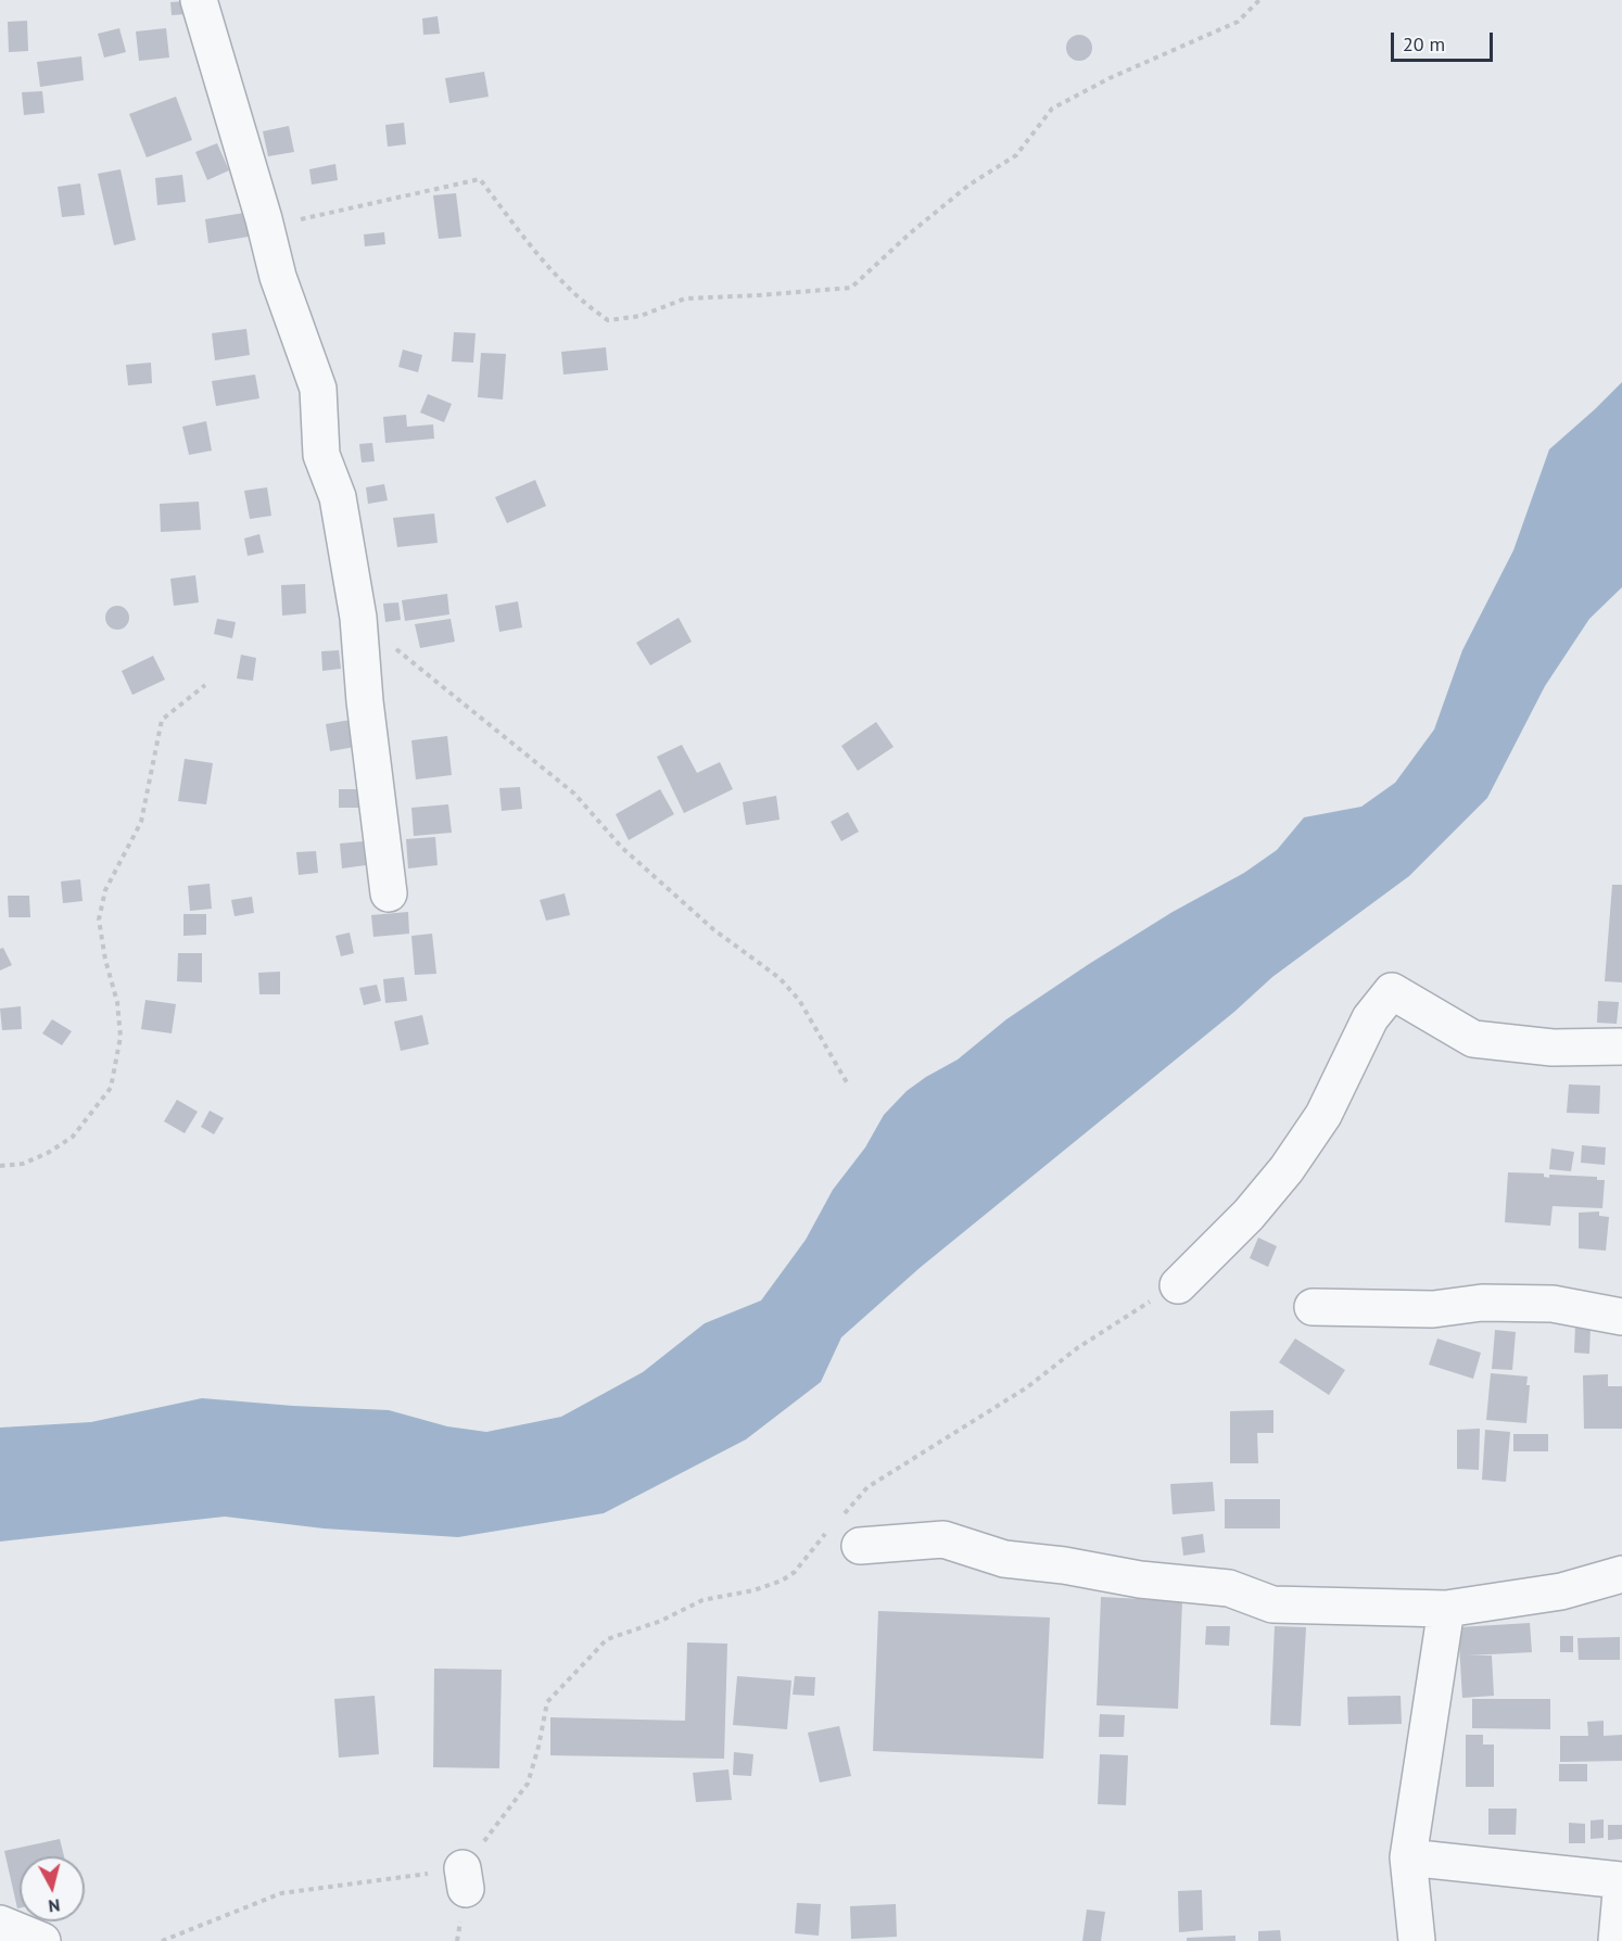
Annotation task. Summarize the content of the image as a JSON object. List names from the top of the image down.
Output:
{
  "scale_bar": "20 m",
  "north": "bottom"
}
